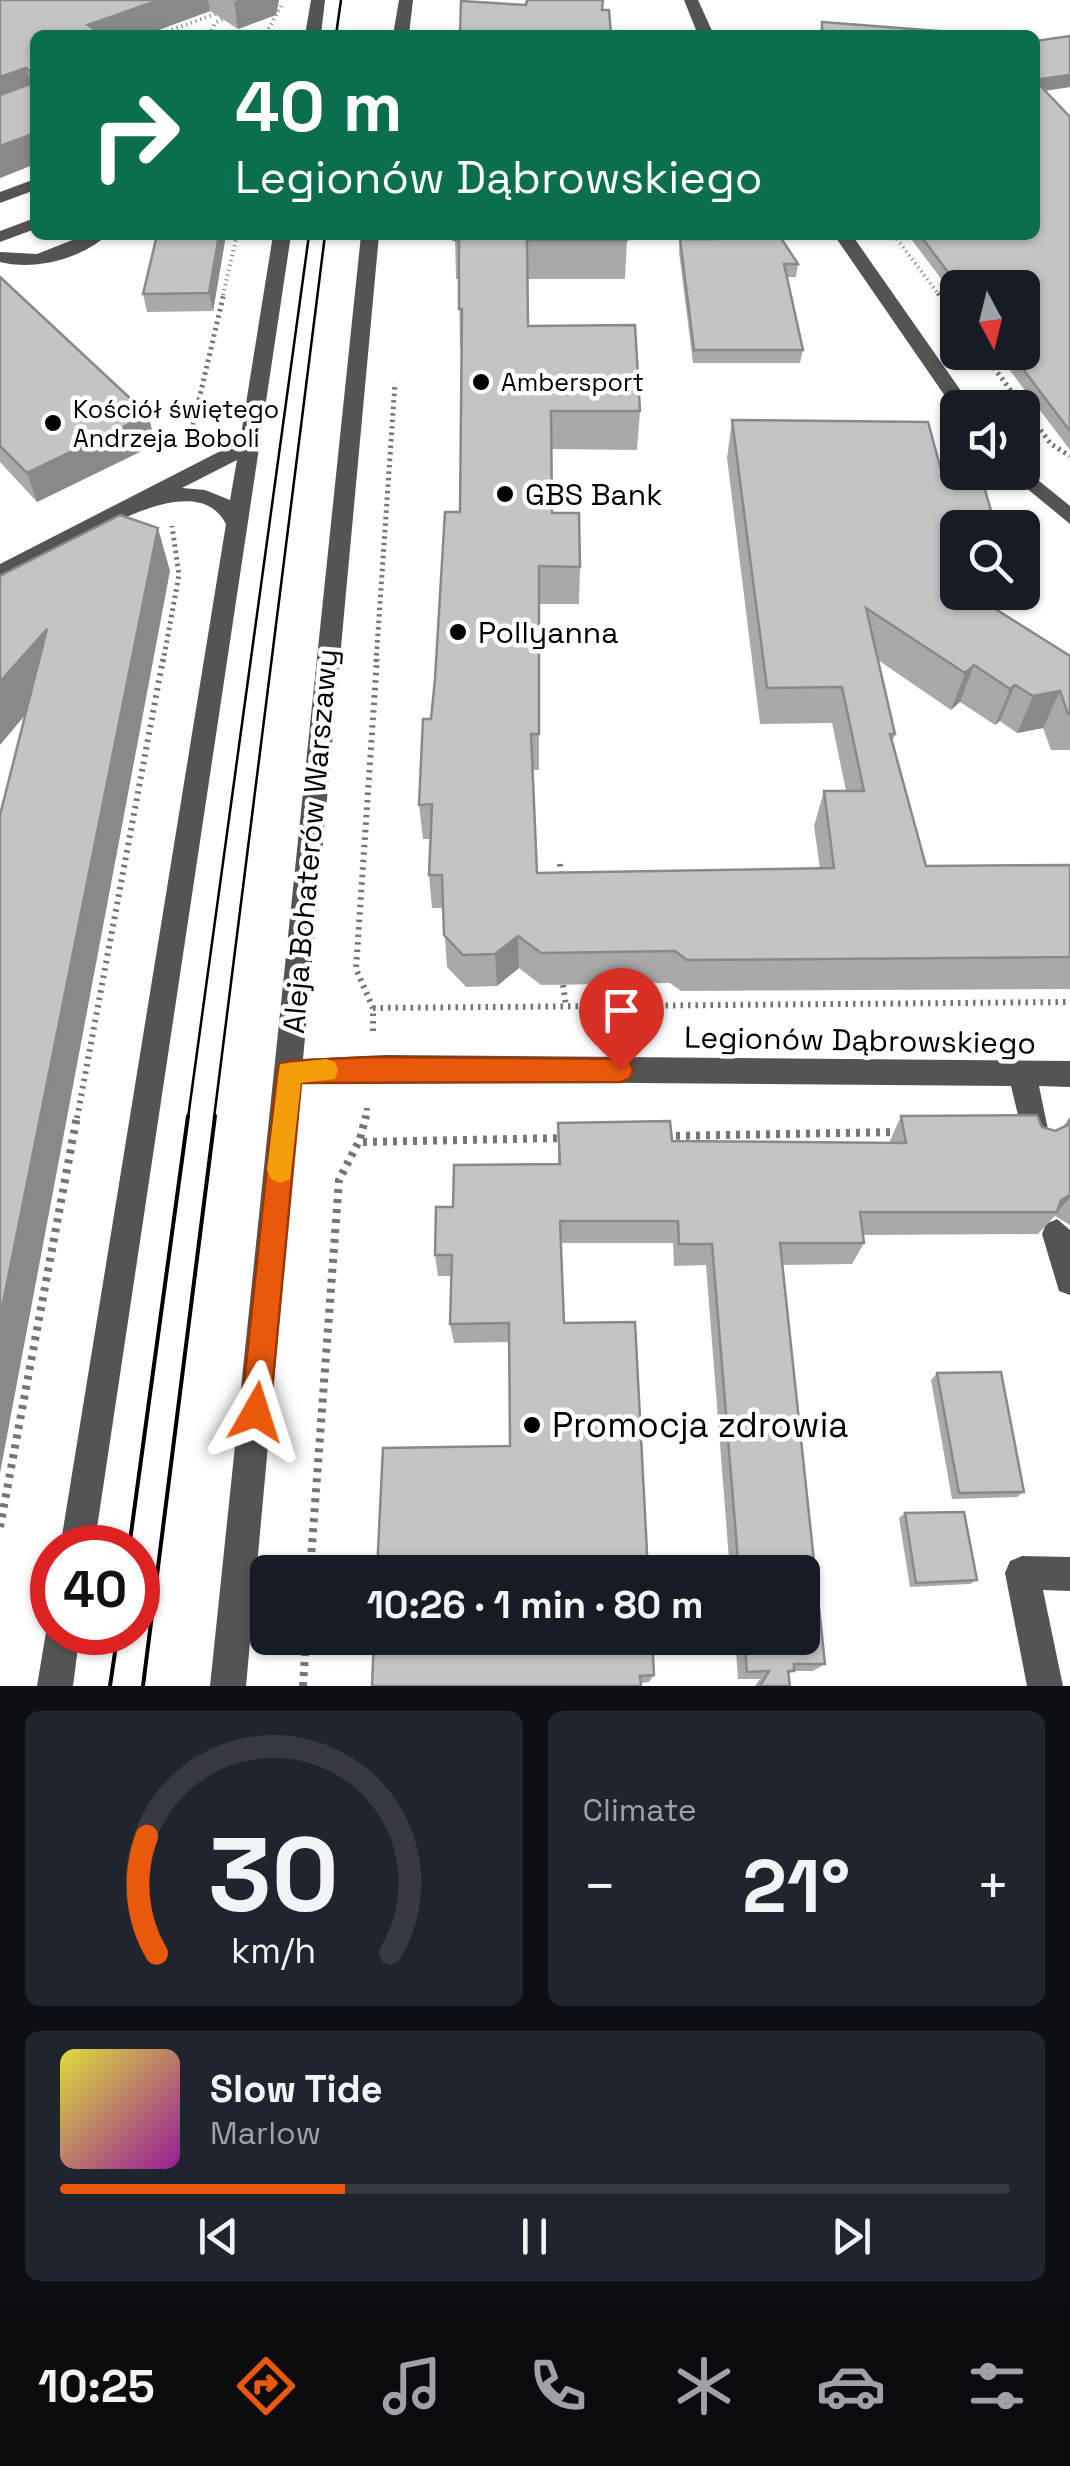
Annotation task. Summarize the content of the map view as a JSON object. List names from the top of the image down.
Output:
{
  "streets": {
    "street": ["Aleja Bohaterów Warszawy", "Legionów Dąbrowskiego"]
  },
  "crossings": [
    ["Aleja Bohaterów Warszawy", "Legionów Dąbrowskiego"]
  ],
  "places": [
    "Ambersport",
    "Kościół świętego Andrzeja Boboli",
    "GBS Bank",
    "Pollyanna",
    "Promocja zdrowia"
  ],
  "north": "bottom",
  "page": {
    "turn": ["40 m", "Legionów Dąbrowskiego"],
    "limit": "40",
    "trip": "10:26 · 1 min · 80 m",
    "tile": "Climate",
    "heat": ["−", "21°", "+"],
    "song": ["Slow Tide", "Marlow"],
    "tabs": "10:25",
    "gauge": ["30", "km/h"]
  }
}
